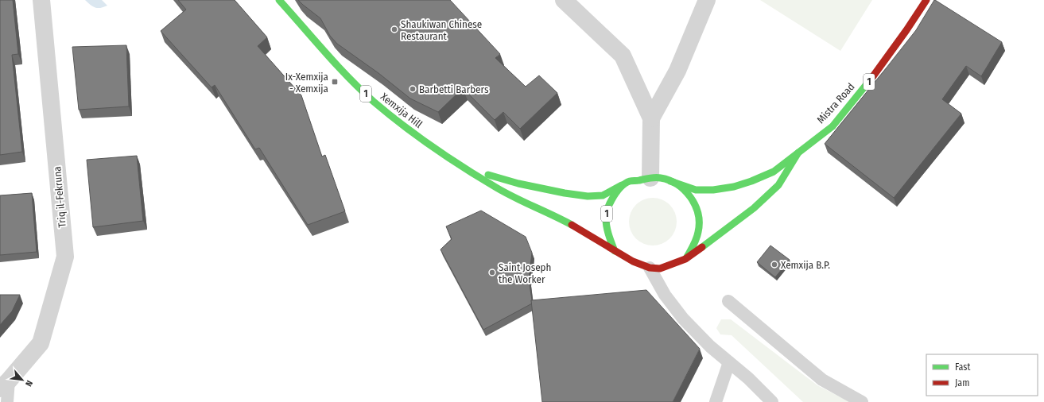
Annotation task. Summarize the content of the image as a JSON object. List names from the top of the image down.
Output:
{
  "streets": {
    "main road": ["1", "Mistra Road", "Xemxija Hill"],
    "street": ["Triq il-Fekruna"]
  },
  "crossings": [
    ["1", "Mistra Road"],
    ["1", "Xemxija Hill"],
    ["Mistra Road", "Xemxija Hill"]
  ],
  "places": {
    "other": [
      "Shaukiwan Chinese Restaurant",
      "Barbetti Barbers",
      "Xemxija B.P.",
      "Saint Joseph the Worker"
    ],
    "transit": ["Ix-Xemxija - Xemxija"]
  },
  "legend": ["Fast", "Jam"],
  "north": "bottom right"
}
